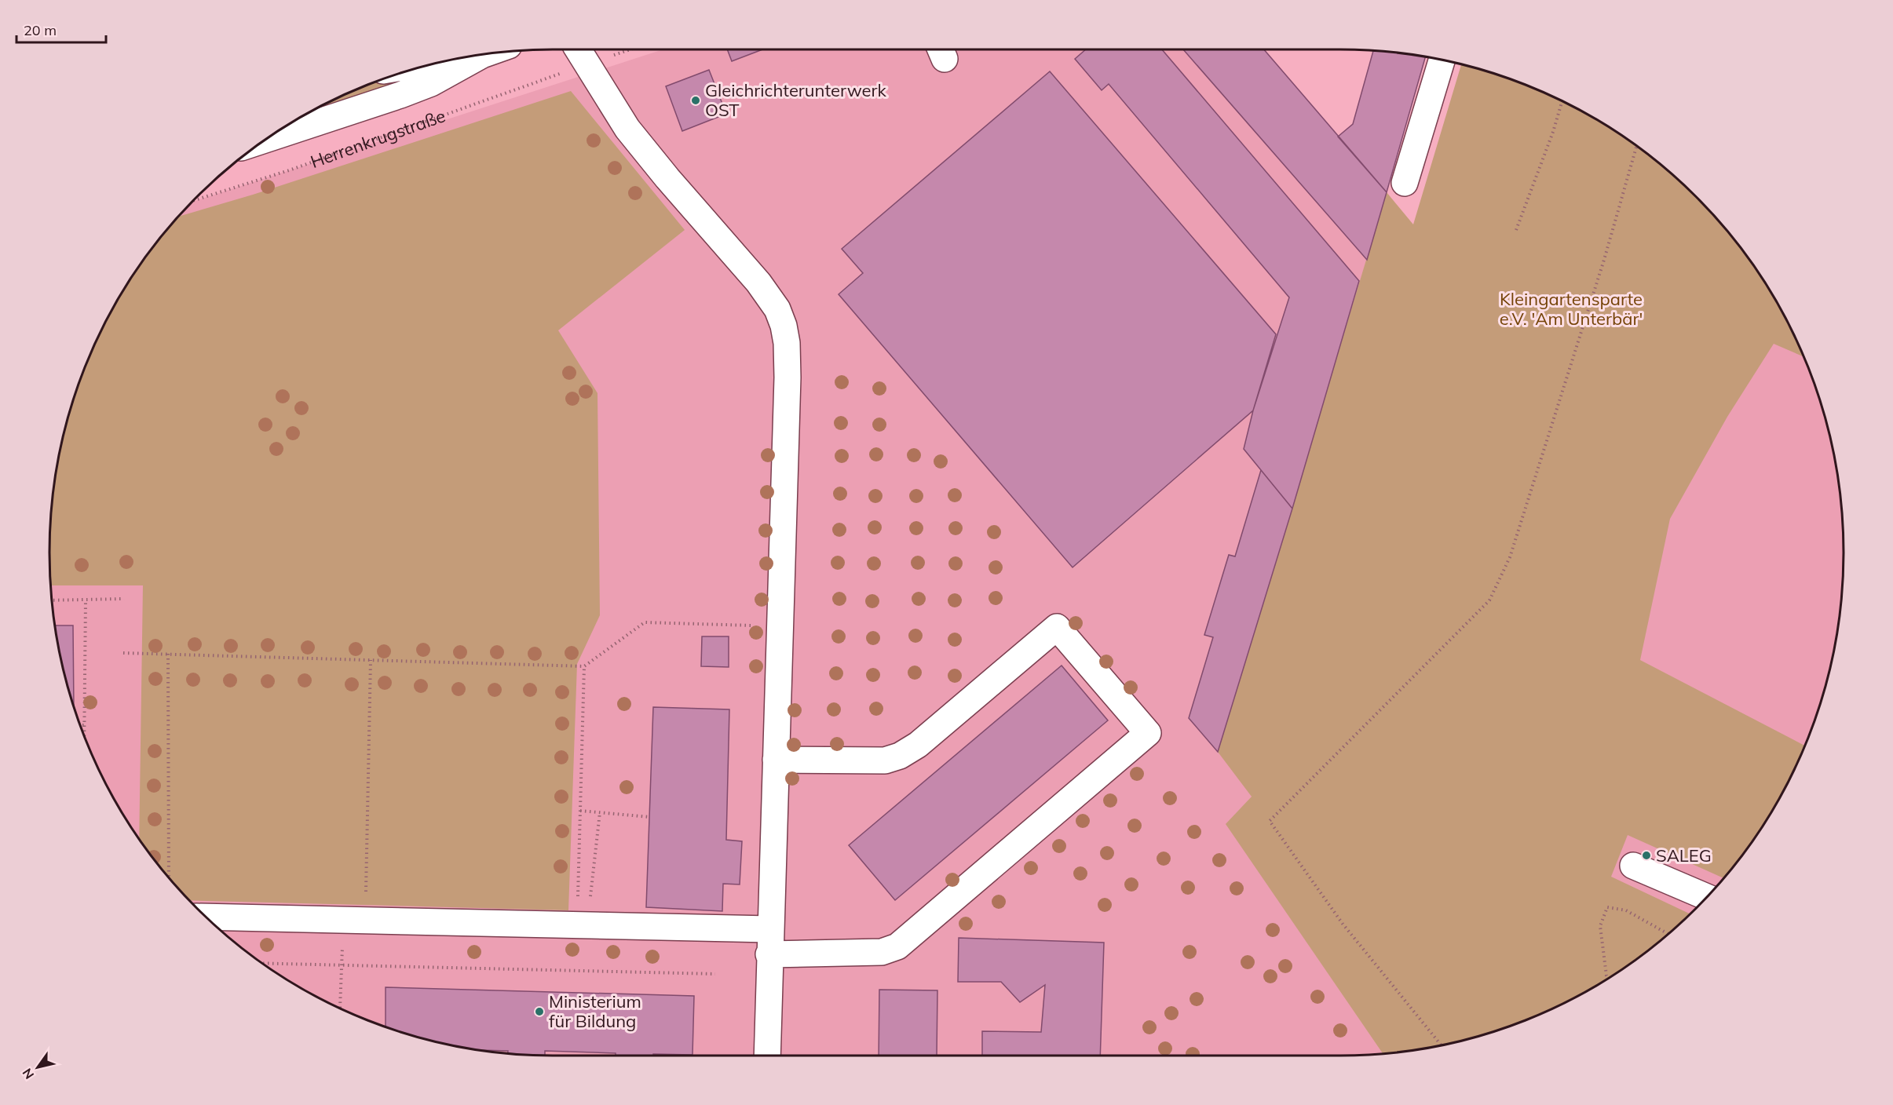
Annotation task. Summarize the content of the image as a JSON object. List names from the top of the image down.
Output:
{
  "streets": {
    "street": ["Herrenkrugstraße"]
  },
  "parks": ["Kleingartensparte e.V. 'Am Unterbär'"],
  "places": ["Gleichrichterunterwerk OST", "SALEG", "Ministerium für Bildung"],
  "scale_bar": "20 m",
  "north": "bottom left"
}
